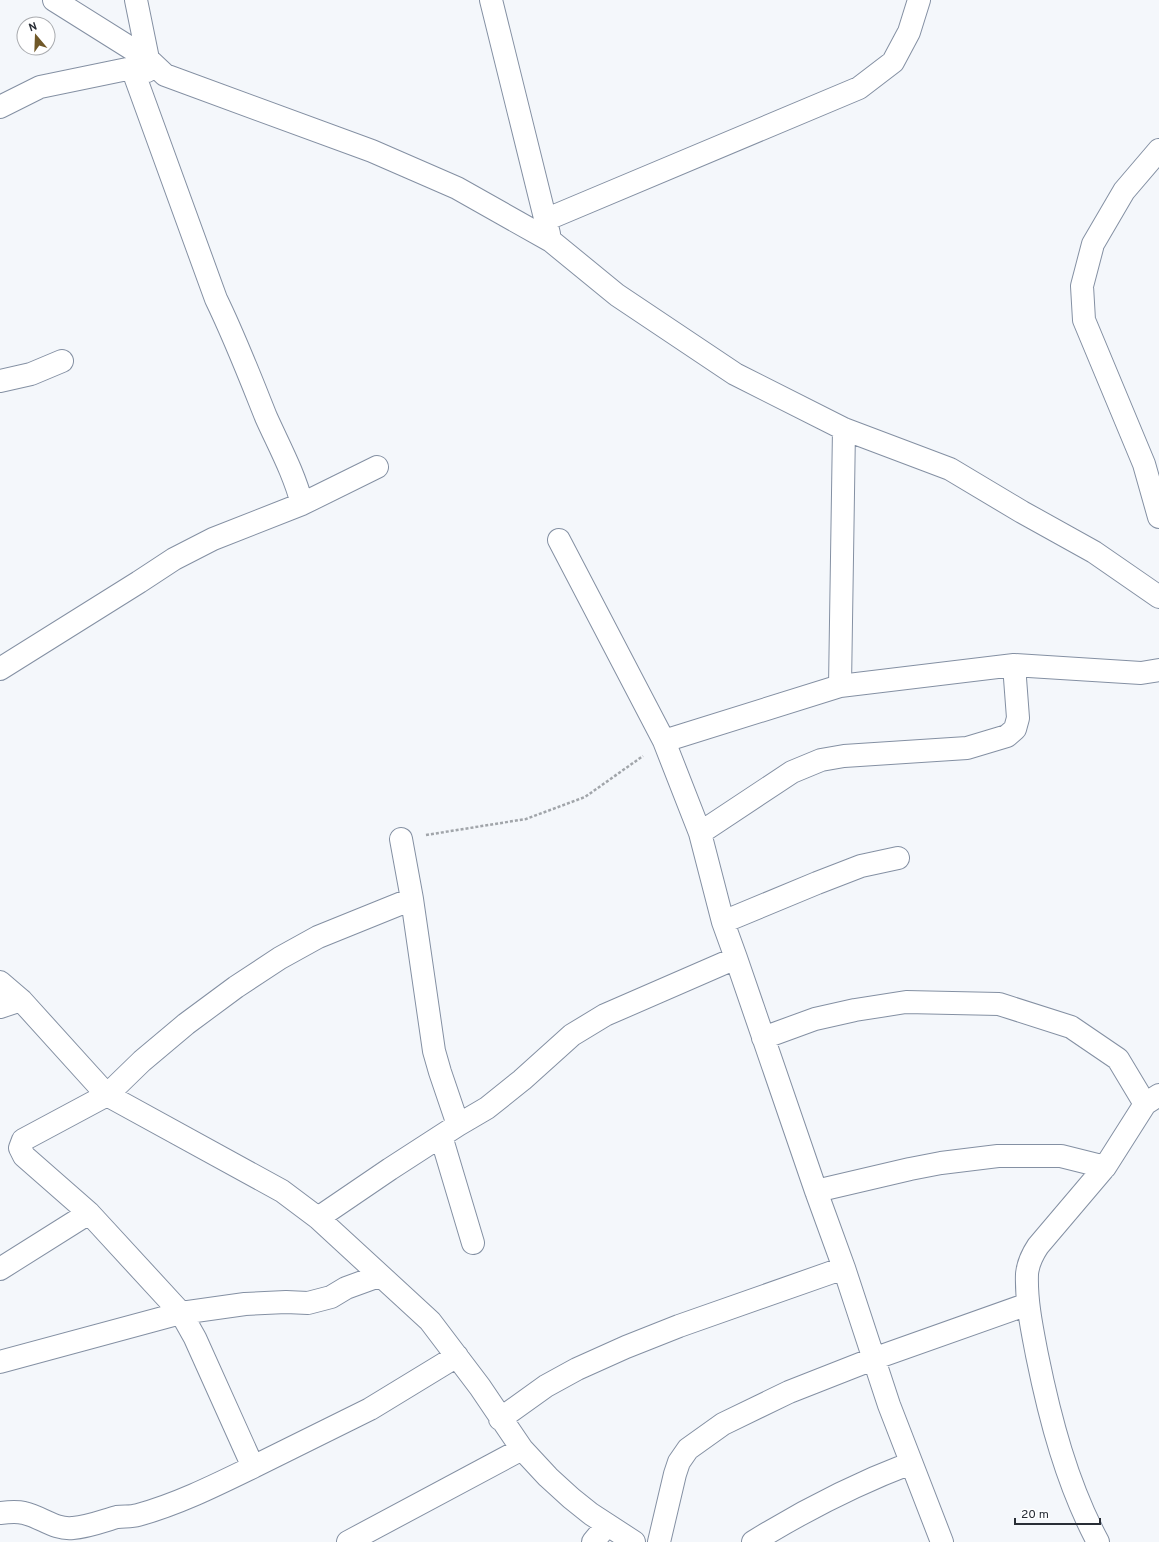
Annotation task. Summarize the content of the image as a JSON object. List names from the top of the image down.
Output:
{
  "scale_bar": "20 m",
  "north": "top"
}
